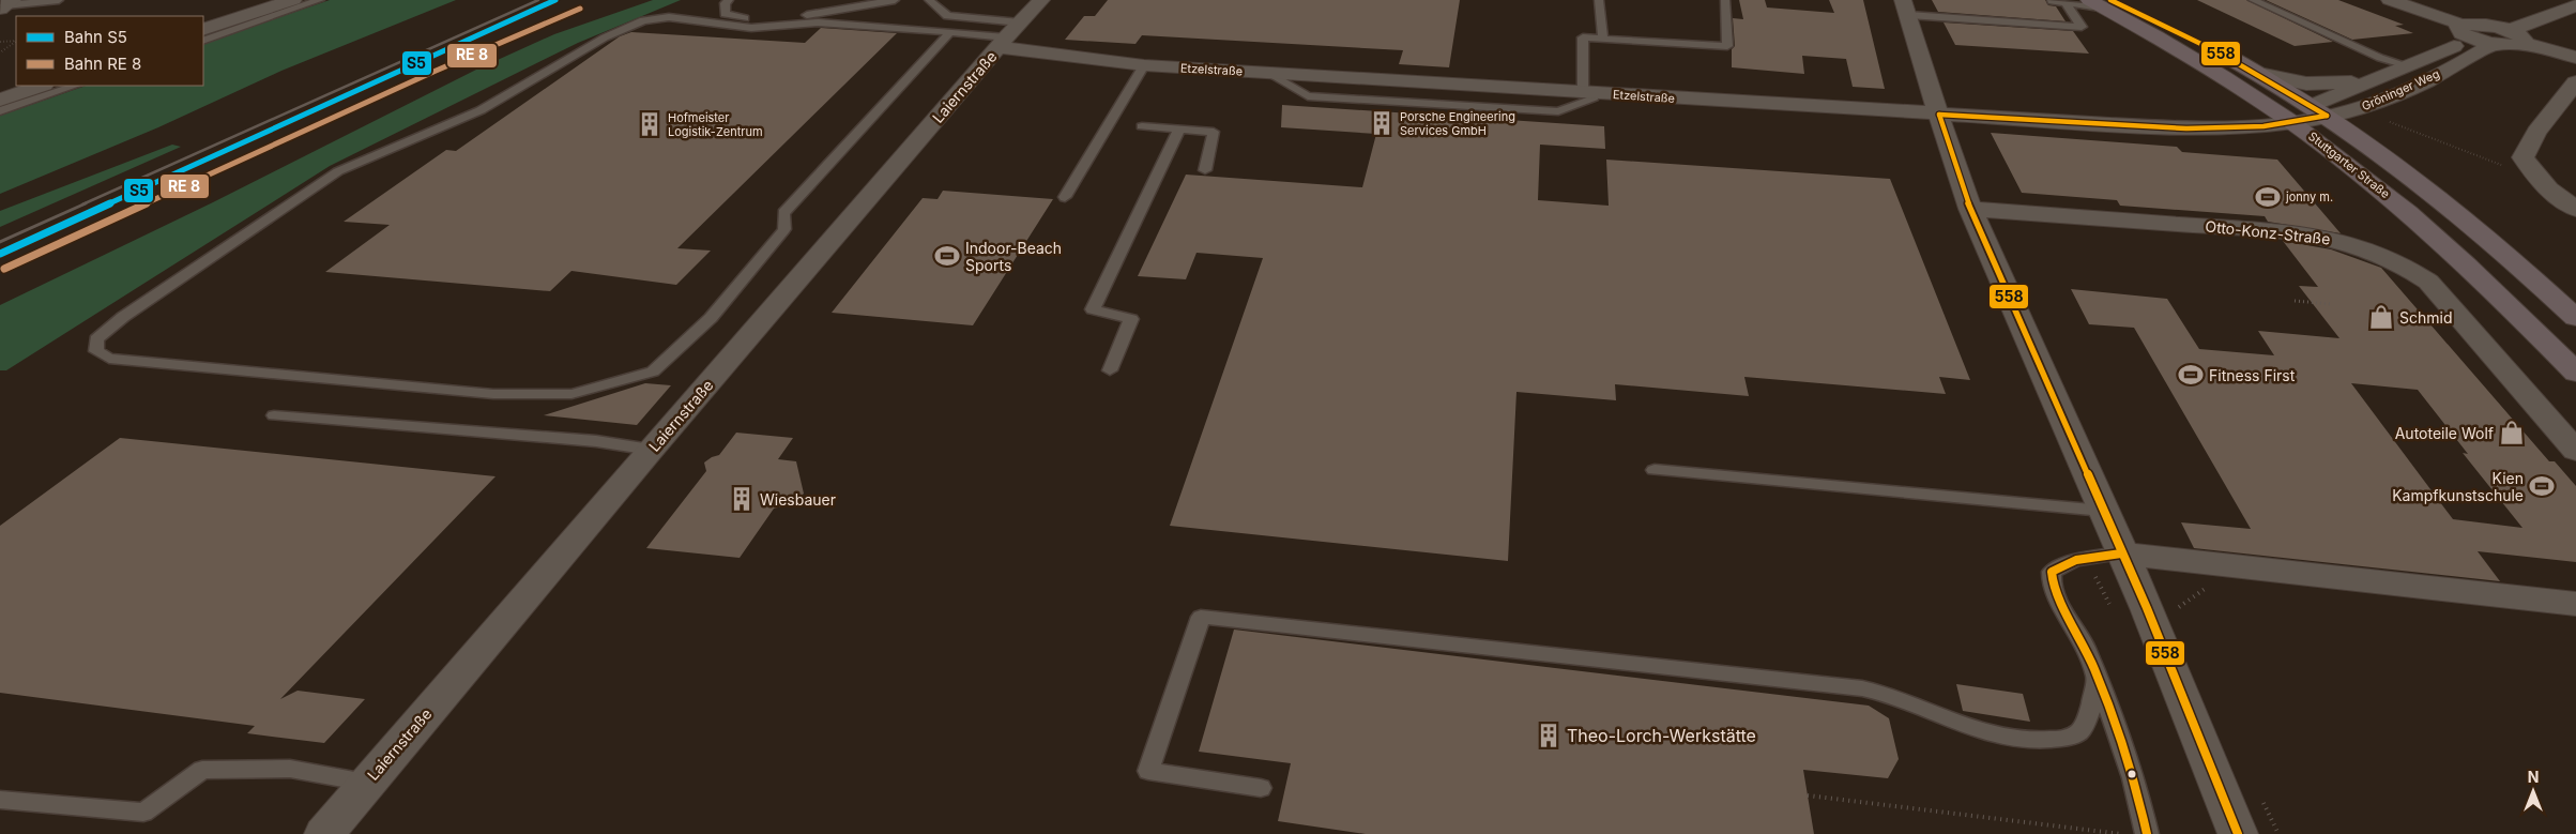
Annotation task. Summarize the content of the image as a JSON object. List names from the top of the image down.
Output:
{
  "streets": {
    "main road": ["Stuttgarter Straße"],
    "street": [
      "Etzelstraße",
      "Laiernstraße",
      "Gröninger Weg",
      "Otto-Konz-Straße"
    ]
  },
  "crossings": [
    ["Etzelstraße", "Laiernstraße"],
    ["Etzelstraße", "Gröninger Weg"],
    ["Etzelstraße", "Stuttgarter Straße"],
    ["Gröninger Weg", "Stuttgarter Straße"]
  ],
  "places": {
    "building": [
      "Porsche Engineering Services GmbH",
      "Hofmeister Logistik-Zentrum",
      "Wiesbauer",
      "Theo-Lorch-Werkstätte"
    ],
    "sports": [
      "jonny m.",
      "Indoor-Beach Sports",
      "Fitness First",
      "Kien Kampfkunstschule"
    ],
    "shop": ["Schmid", "Autoteile Wolf"]
  },
  "lines": ["rail line S5", "transit line 558"],
  "legend": ["Bahn S5", "Bahn RE 8"],
  "north": "top"
}
